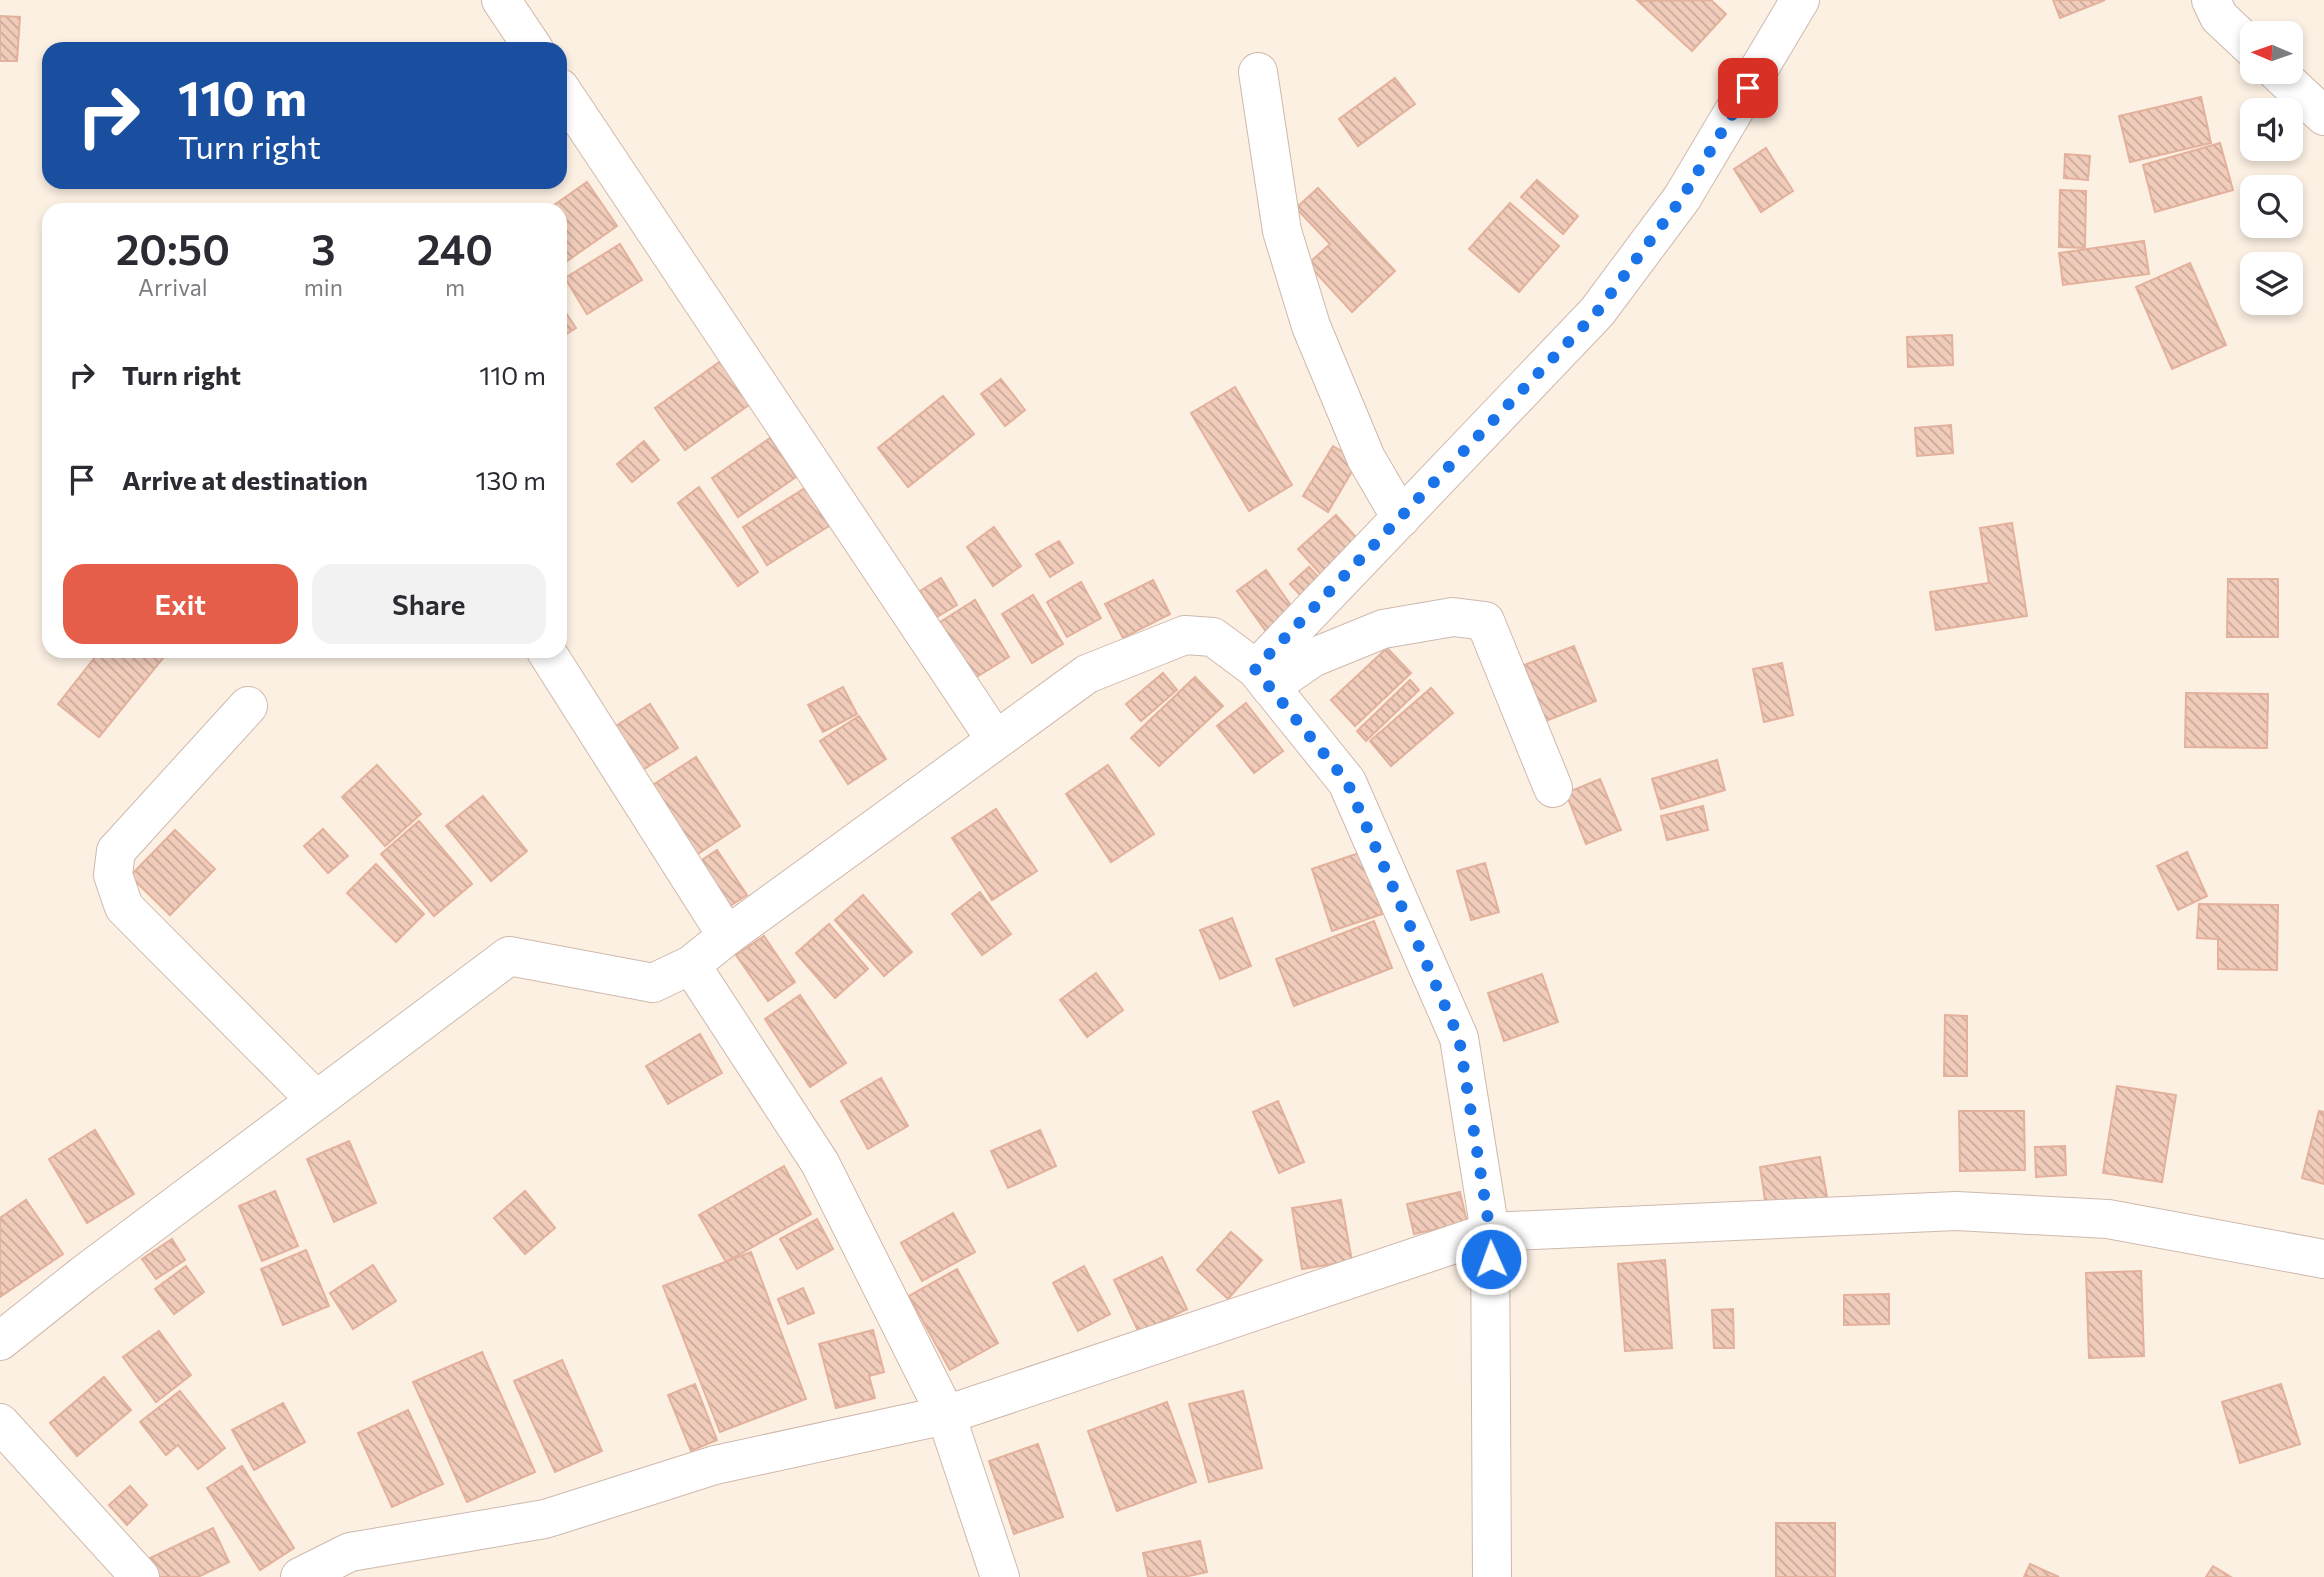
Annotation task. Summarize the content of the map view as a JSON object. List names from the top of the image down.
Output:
{
  "north": "left",
  "page": {
    "turn": ["110 m", "Turn right"],
    "eta": [
      "20:50",
      "Arrival",
      "3",
      "min",
      "240",
      "m"
    ],
    "list": [
      {
        "name": "Turn right",
        "value": "110 m"
      },
      {
        "name": "Arrive at destination",
        "value": "130 m"
      }
    ],
    "buttons": ["Exit", "Share"]
  }
}
